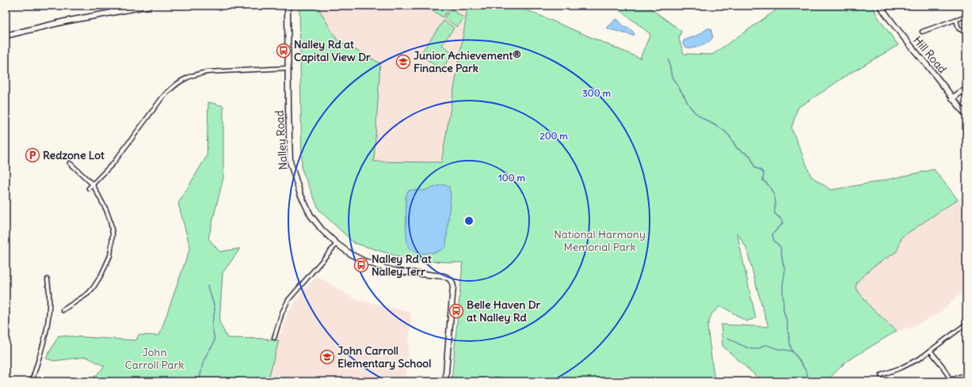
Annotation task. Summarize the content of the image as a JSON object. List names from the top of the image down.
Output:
{
  "streets": {
    "street": ["Hill Road", "Nalley Road"]
  },
  "parks": ["National Harmony Memorial Park", "John Carroll Park"],
  "places": {
    "bus stop": ["Nalley Rd at Capital View Dr", "Nalley Rd at Nalley Terr", "Belle Haven Dr at Nalley Rd"],
    "school or university": ["Junior Achievement® Finance Park", "John Carroll Elementary School"],
    "parking": ["Redzone Lot"]
  },
  "rings": ["300 m", "200 m", "100 m"]
}
